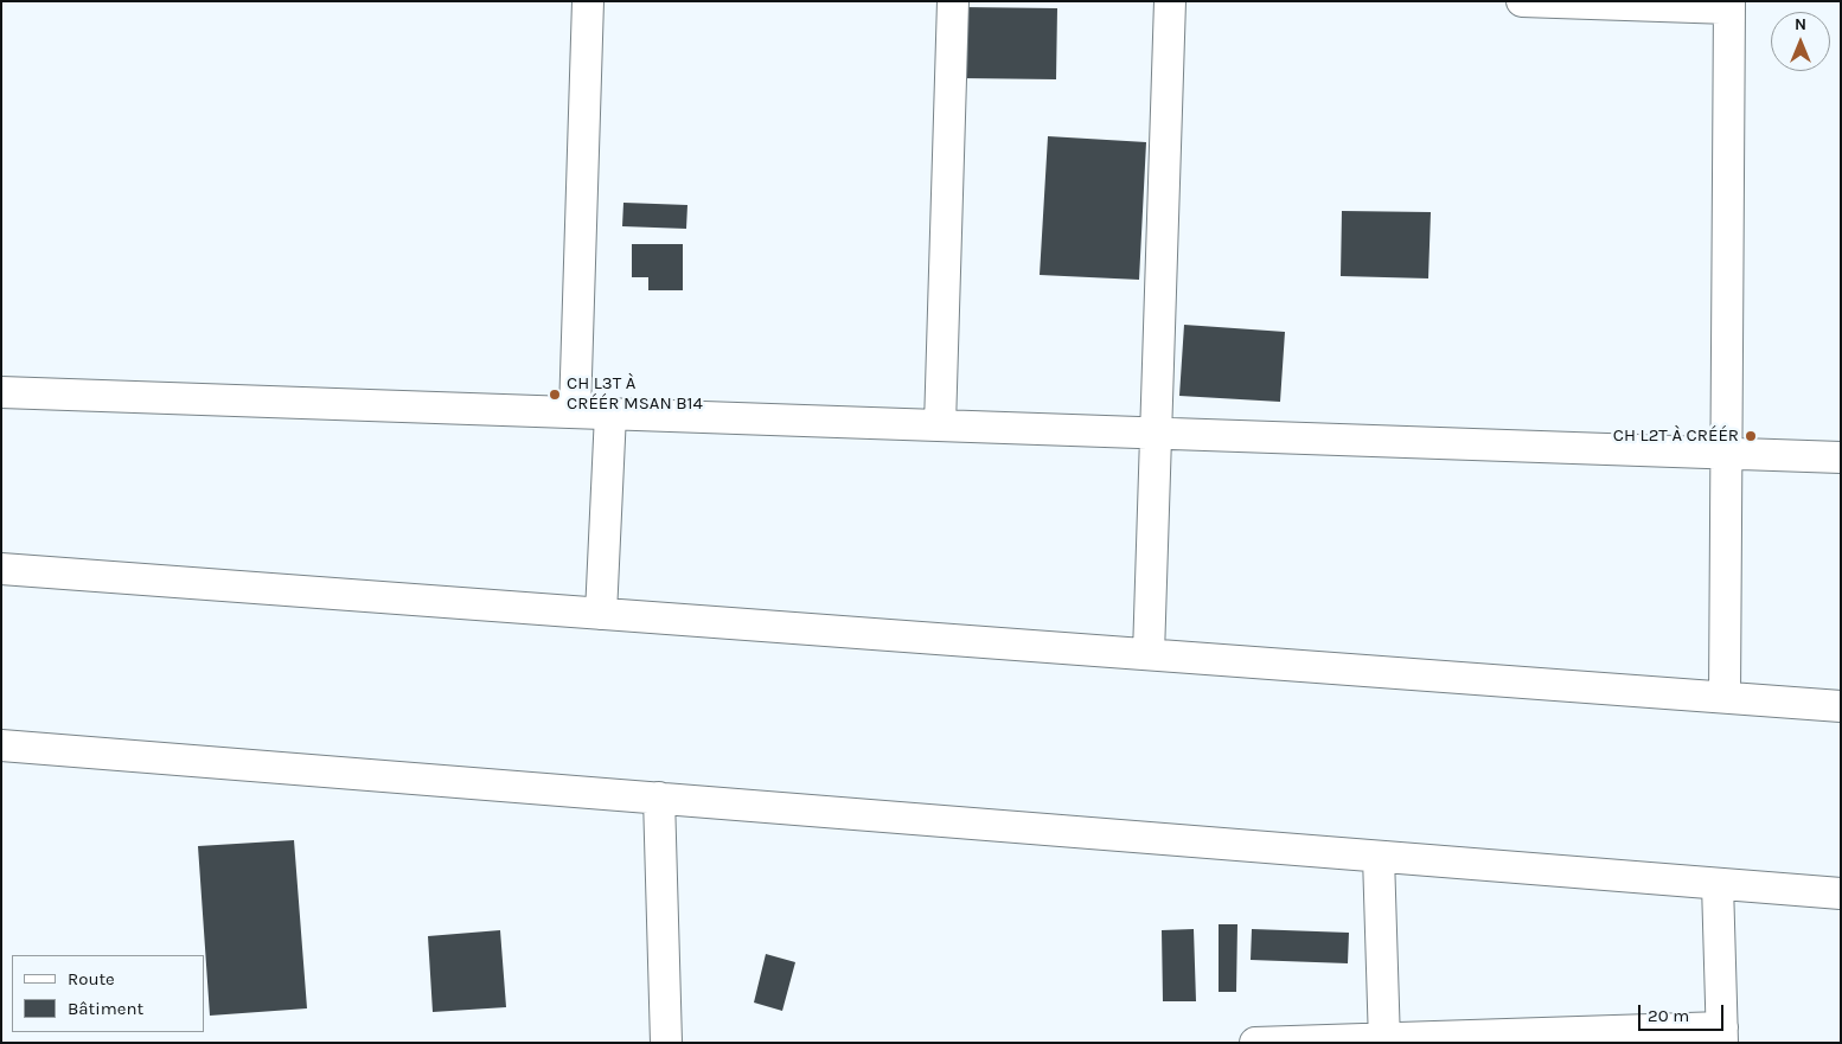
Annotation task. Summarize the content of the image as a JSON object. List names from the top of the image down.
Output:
{
  "places": ["CH L3T À CRÉÉR MSAN B14", "CH L2T À CRÉÉR"],
  "legend": ["Route", "Bâtiment"],
  "scale_bar": "20 m",
  "north": "top"
}
